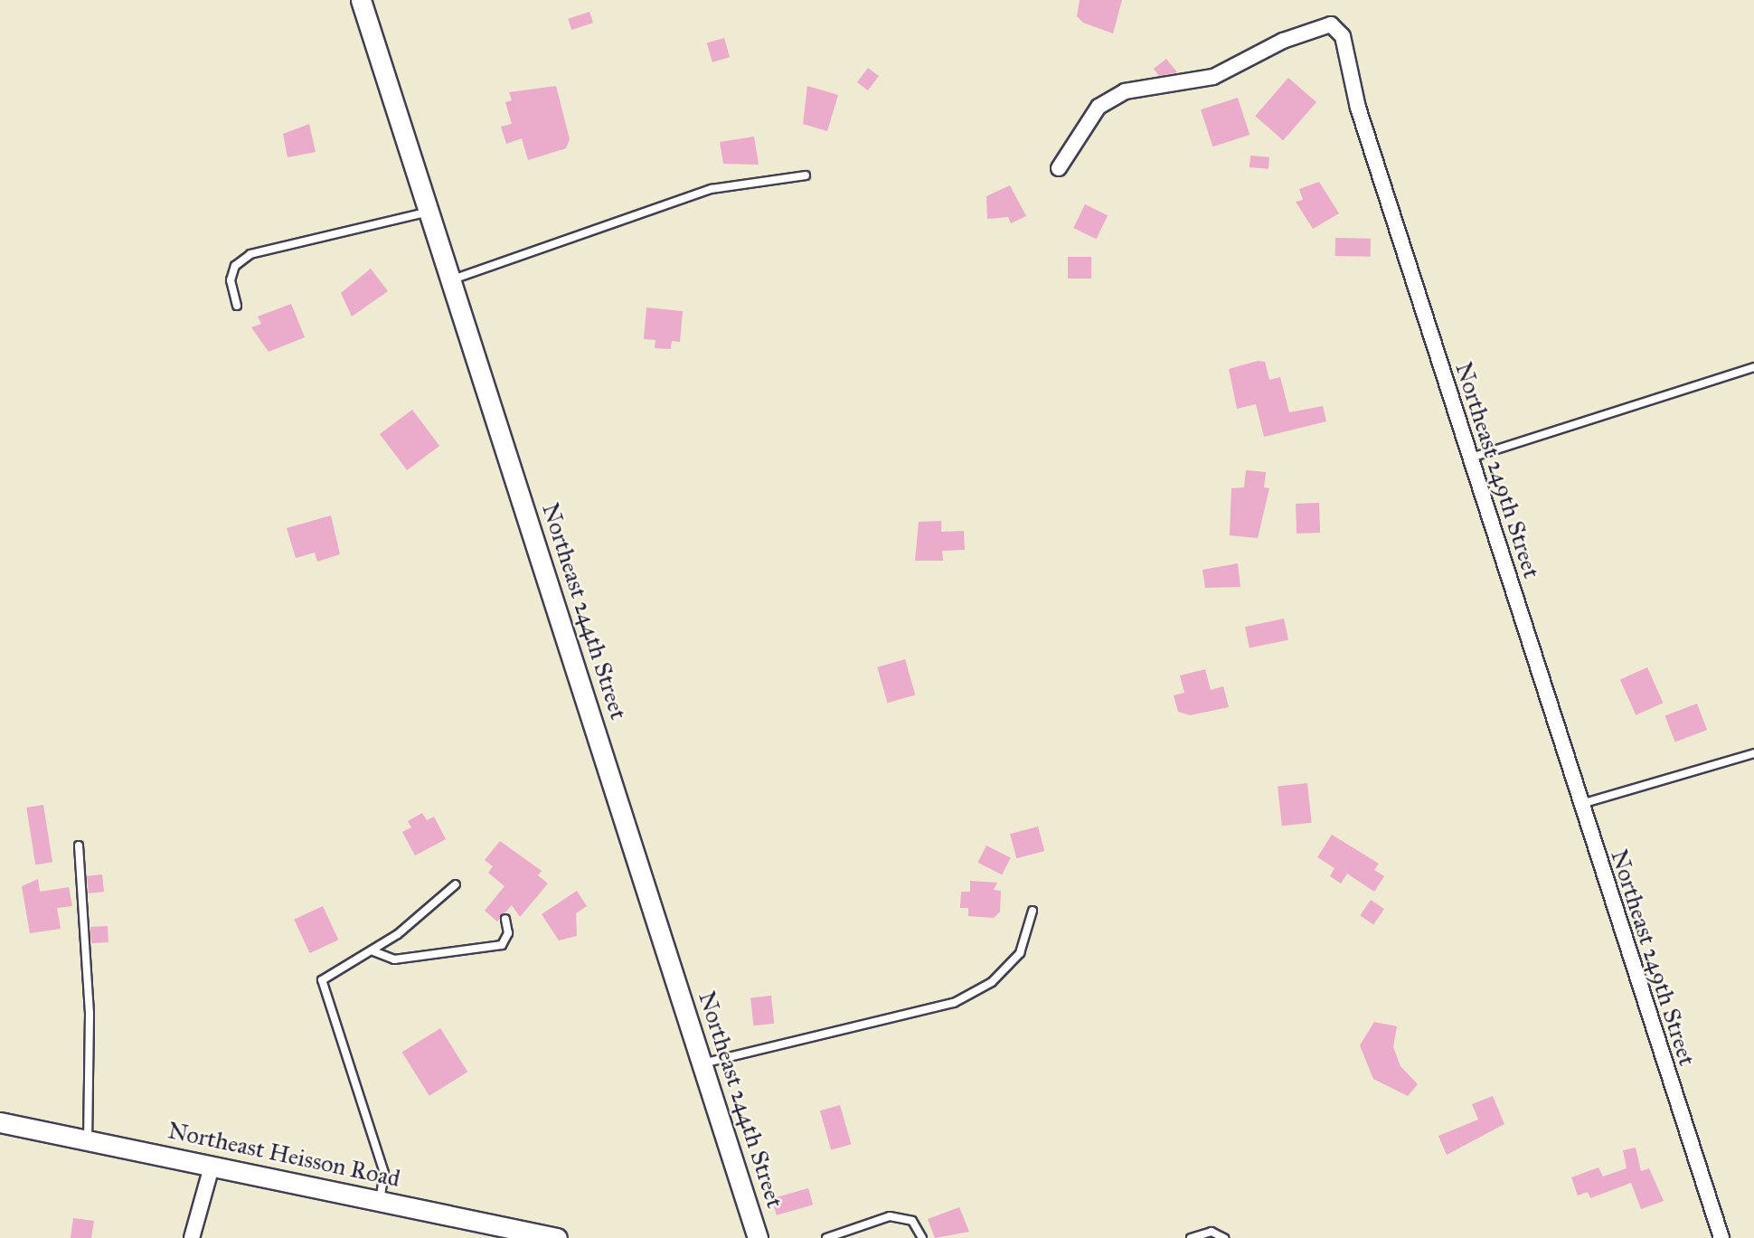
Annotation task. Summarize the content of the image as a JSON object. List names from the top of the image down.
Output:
{
  "streets": {
    "street": ["Northeast 249th Street", "Northeast 244th Street", "Northeast Heisson Road"]
  }
}
